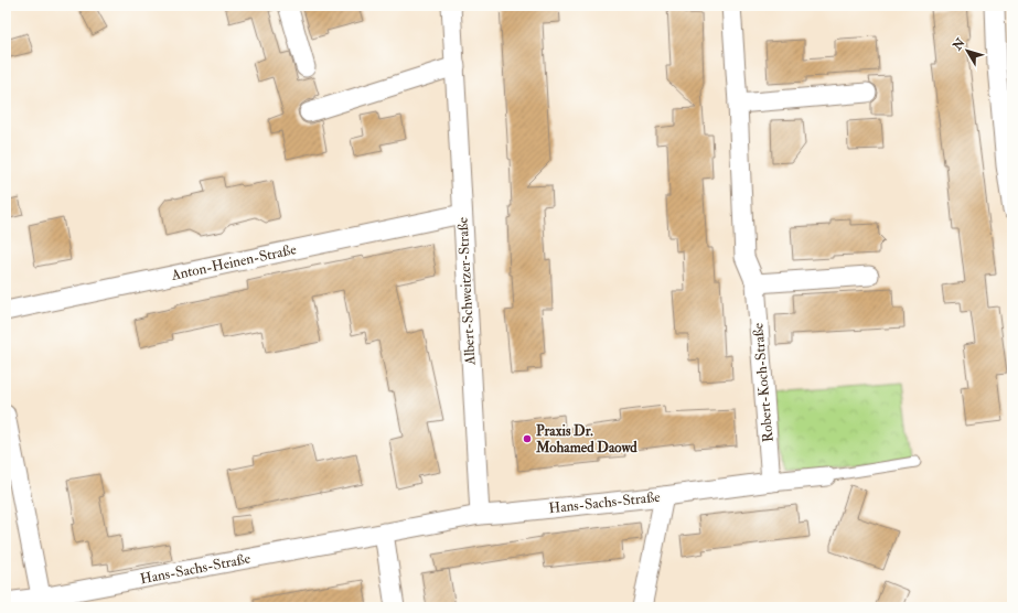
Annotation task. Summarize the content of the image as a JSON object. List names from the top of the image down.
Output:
{
  "streets": {
    "street": [
      "Anton-Heinen-Straße",
      "Albert-Schweitzer-Straße",
      "Robert-Koch-Straße",
      "Hans-Sachs-Straße"
    ]
  },
  "crossings": [
    ["Anton-Heinen-Straße", "Albert-Schweitzer-Straße"],
    ["Albert-Schweitzer-Straße", "Hans-Sachs-Straße"],
    ["Robert-Koch-Straße", "Hans-Sachs-Straße"]
  ],
  "places": ["Praxis Dr. Mohamed Daowd"],
  "north": "top left"
}
